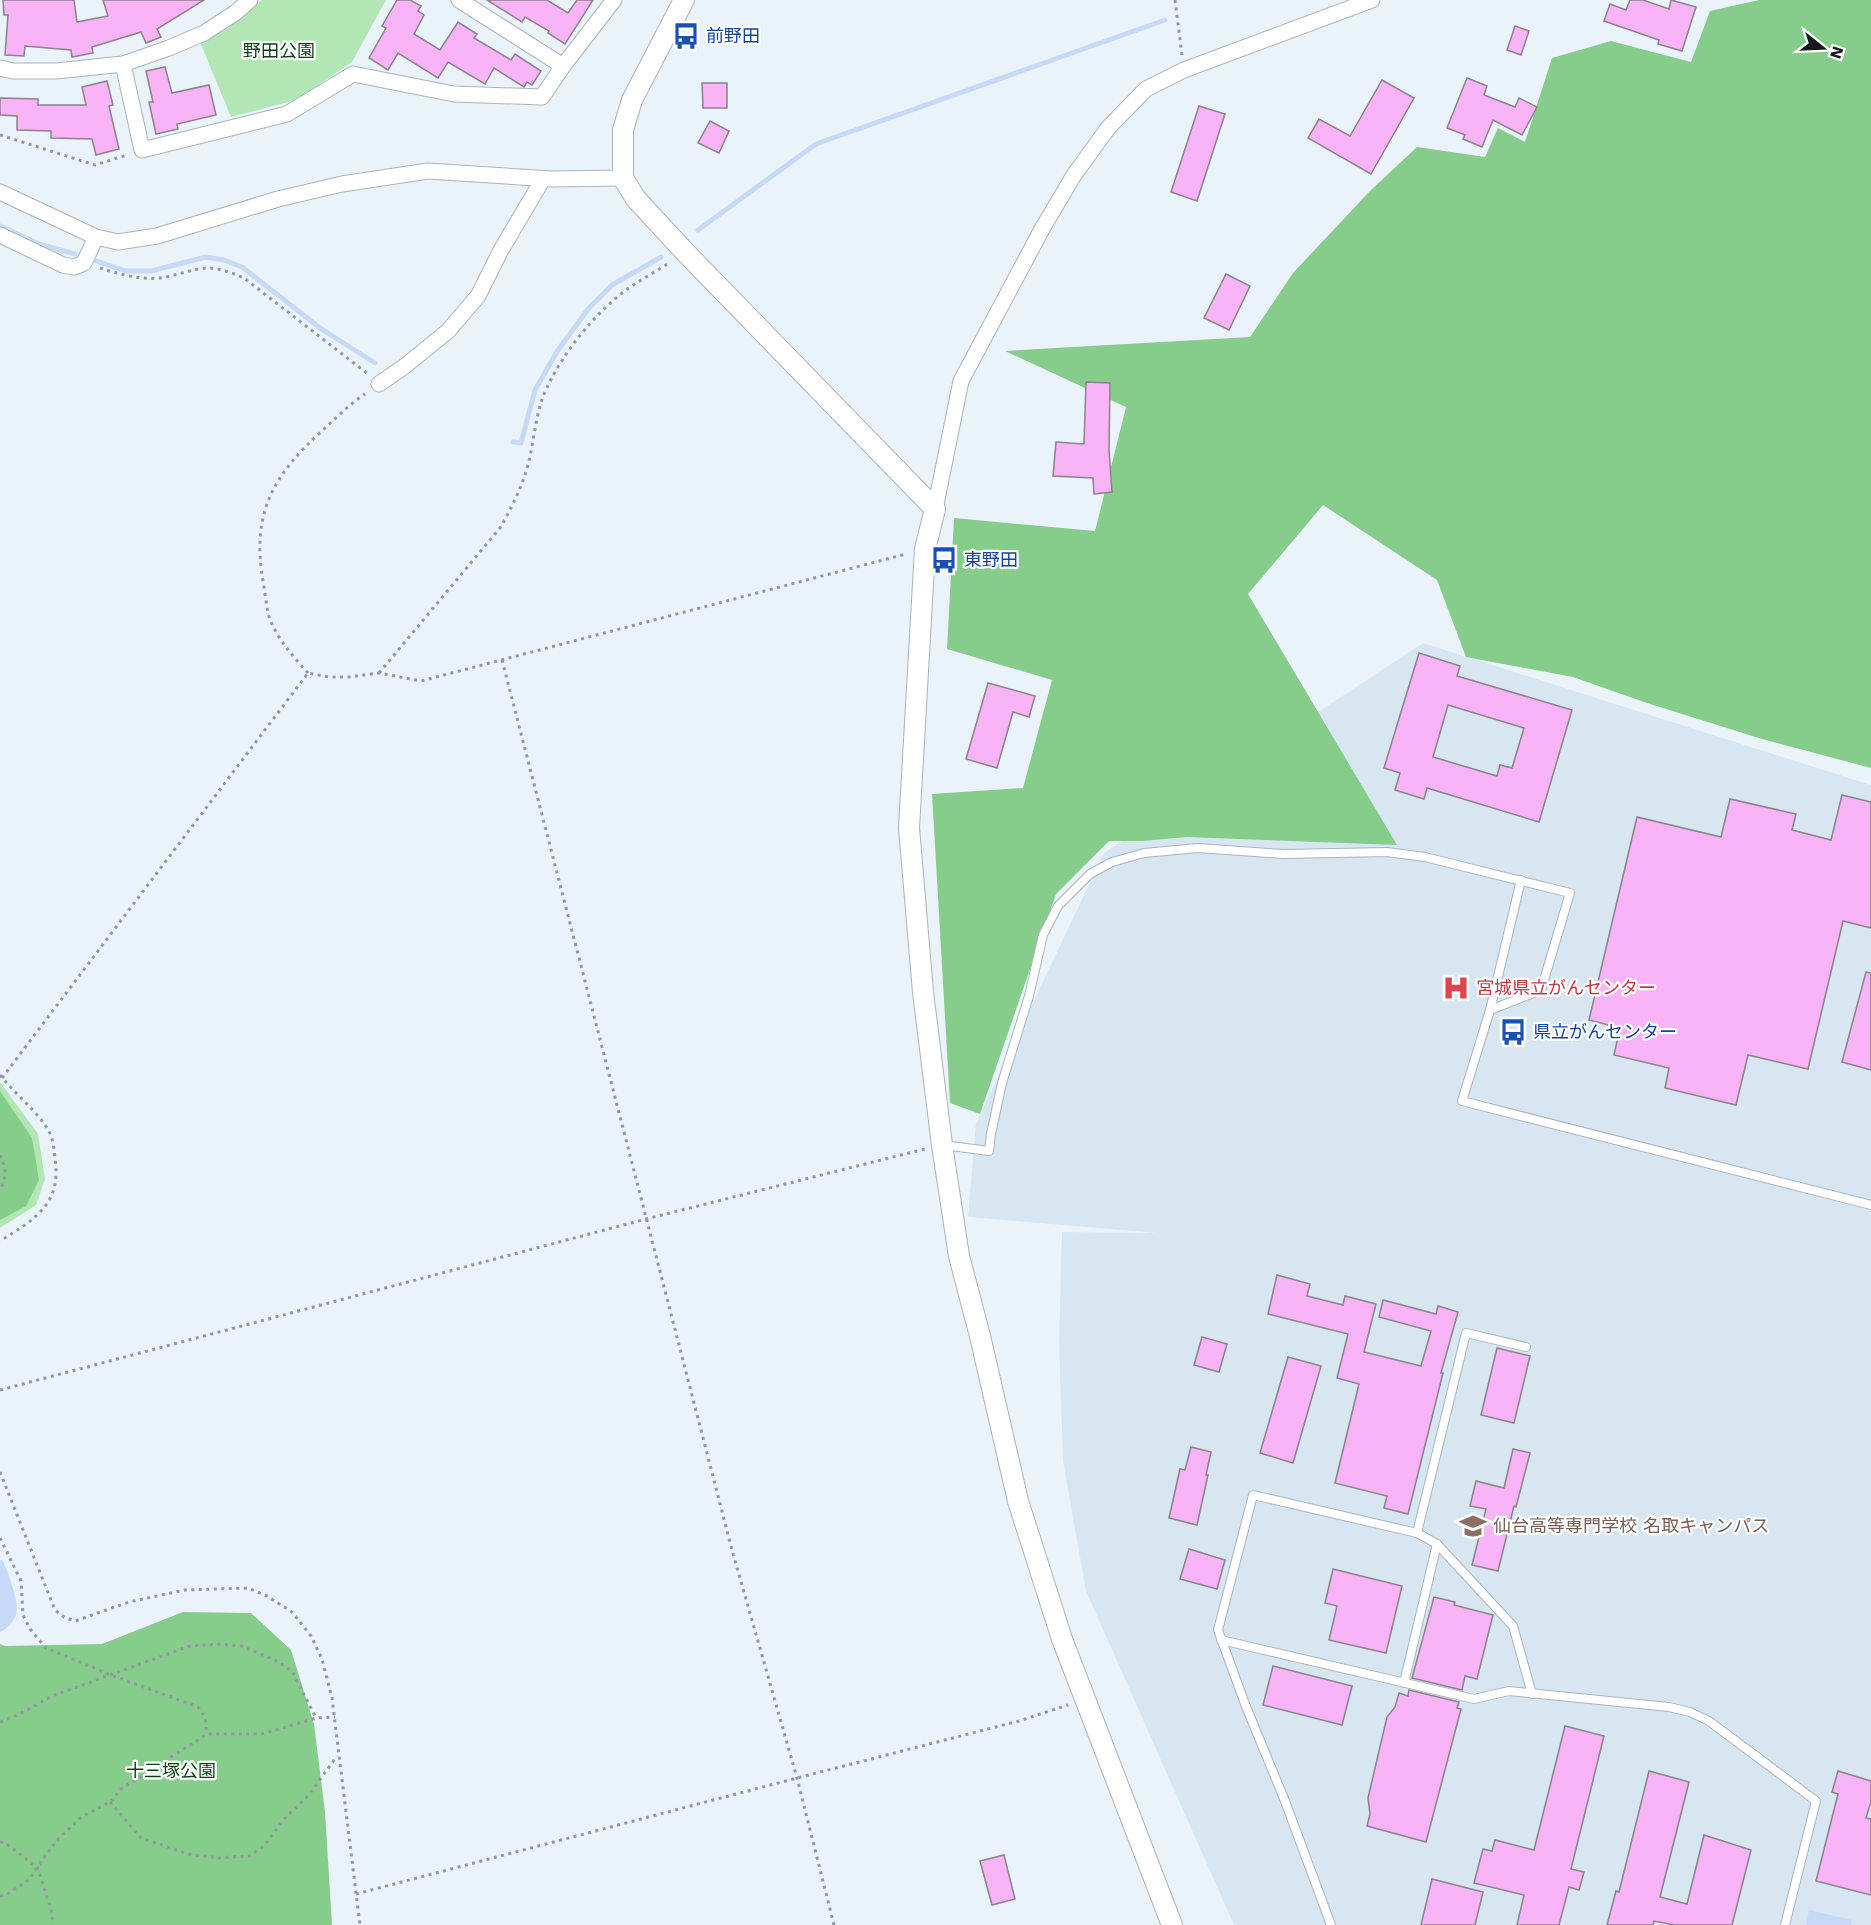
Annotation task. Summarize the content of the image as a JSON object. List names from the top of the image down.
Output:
{
  "parks": ["野田公園", "十三塚公園"],
  "places": {
    "bus stop": ["前野田", "東野田", "県立がんセンター"],
    "hospital": ["宮城県立がんセンター"],
    "school or university": ["仙台高等専門学校 名取キャンパス"]
  },
  "north": "right"
}
